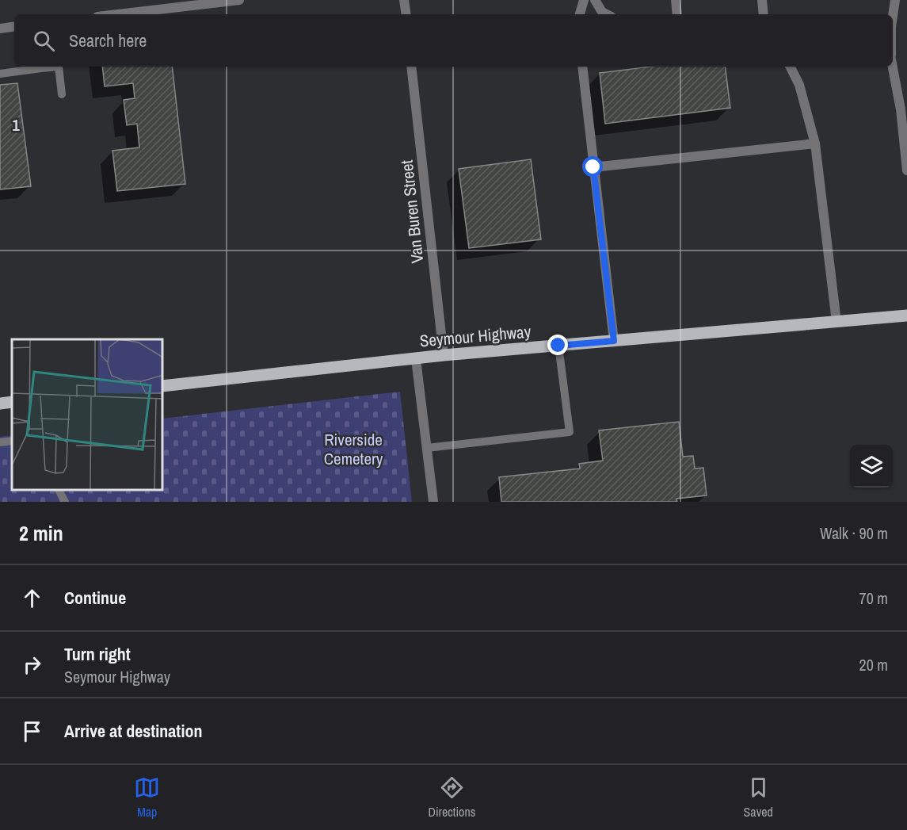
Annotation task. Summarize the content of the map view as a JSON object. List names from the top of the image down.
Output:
{
  "streets": {
    "main road": ["Seymour Highway"],
    "street": ["Van Buren Street"]
  },
  "crossings": [
    ["Van Buren Street", "Seymour Highway"]
  ],
  "parks": ["Riverside Cemetery"],
  "page": {
    "search": "Search here",
    "heading": ["2 min", "Walk · 90 m"],
    "list": [
      ["Continue", "70 m"],
      ["Turn right", "Seymour Highway", "20 m"],
      "Arrive at destination"
    ],
    "nav": ["Map", "Directions", "Saved"]
  },
  "grid": {
    "rows": ["1"]
  }
}
